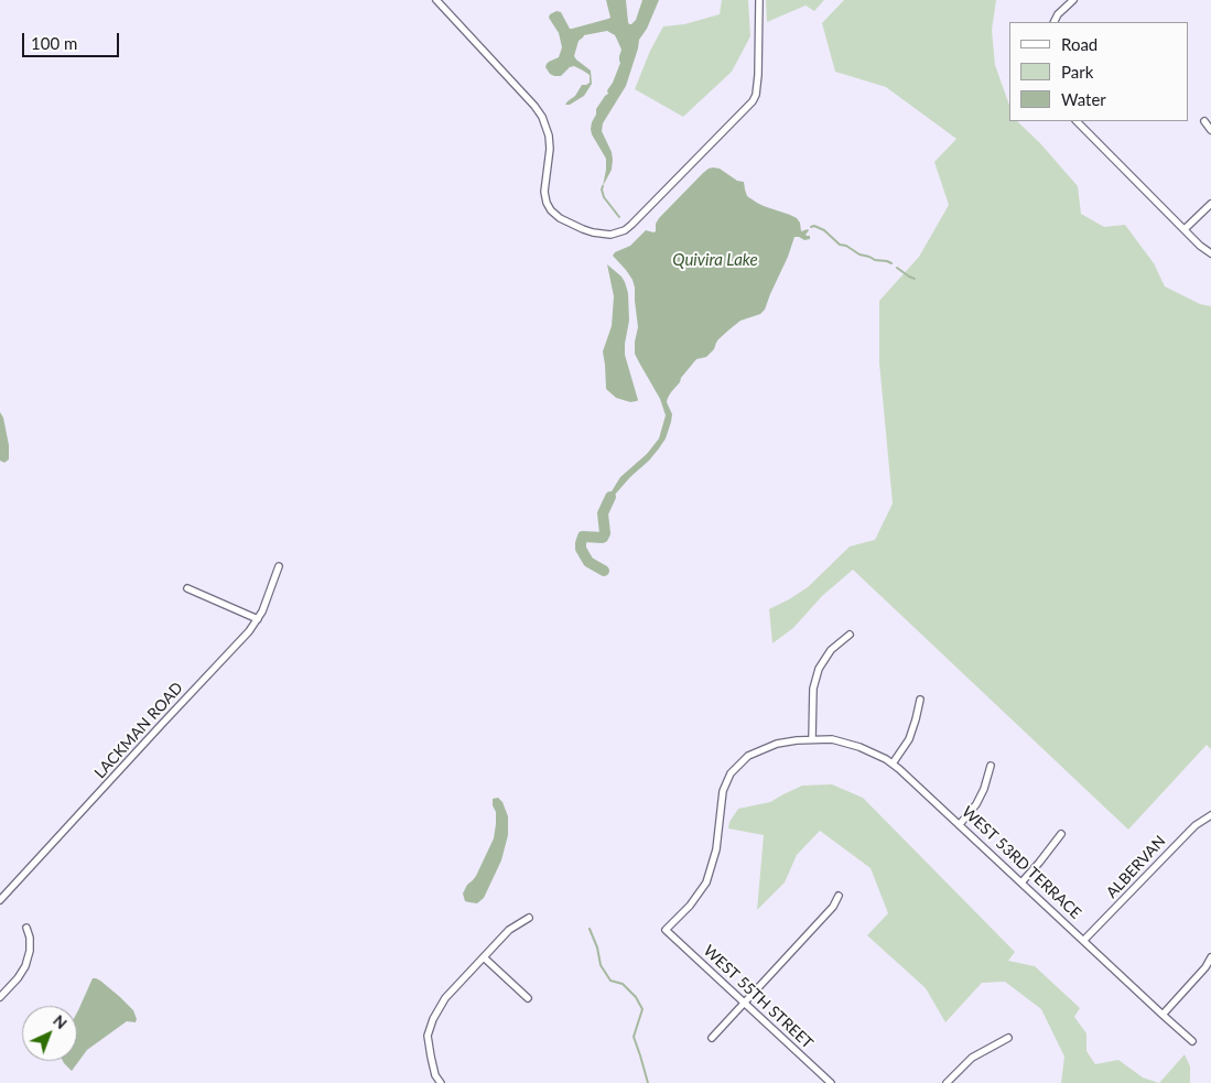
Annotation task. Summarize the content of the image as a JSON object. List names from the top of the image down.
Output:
{
  "streets": {
    "street": [
      "LACKMAN ROAD",
      "WEST 53RD TERRACE",
      "ALBERVAN",
      "WEST 55TH STREET"
    ]
  },
  "crossings": [
    ["WEST 53RD TERRACE", "ALBERVAN"],
    ["WEST 53RD TERRACE", "WEST 55TH STREET"]
  ],
  "water": ["Quivira Lake"],
  "legend": ["Road", "Park", "Water"],
  "scale_bar": "100 m",
  "north": "top right"
}
